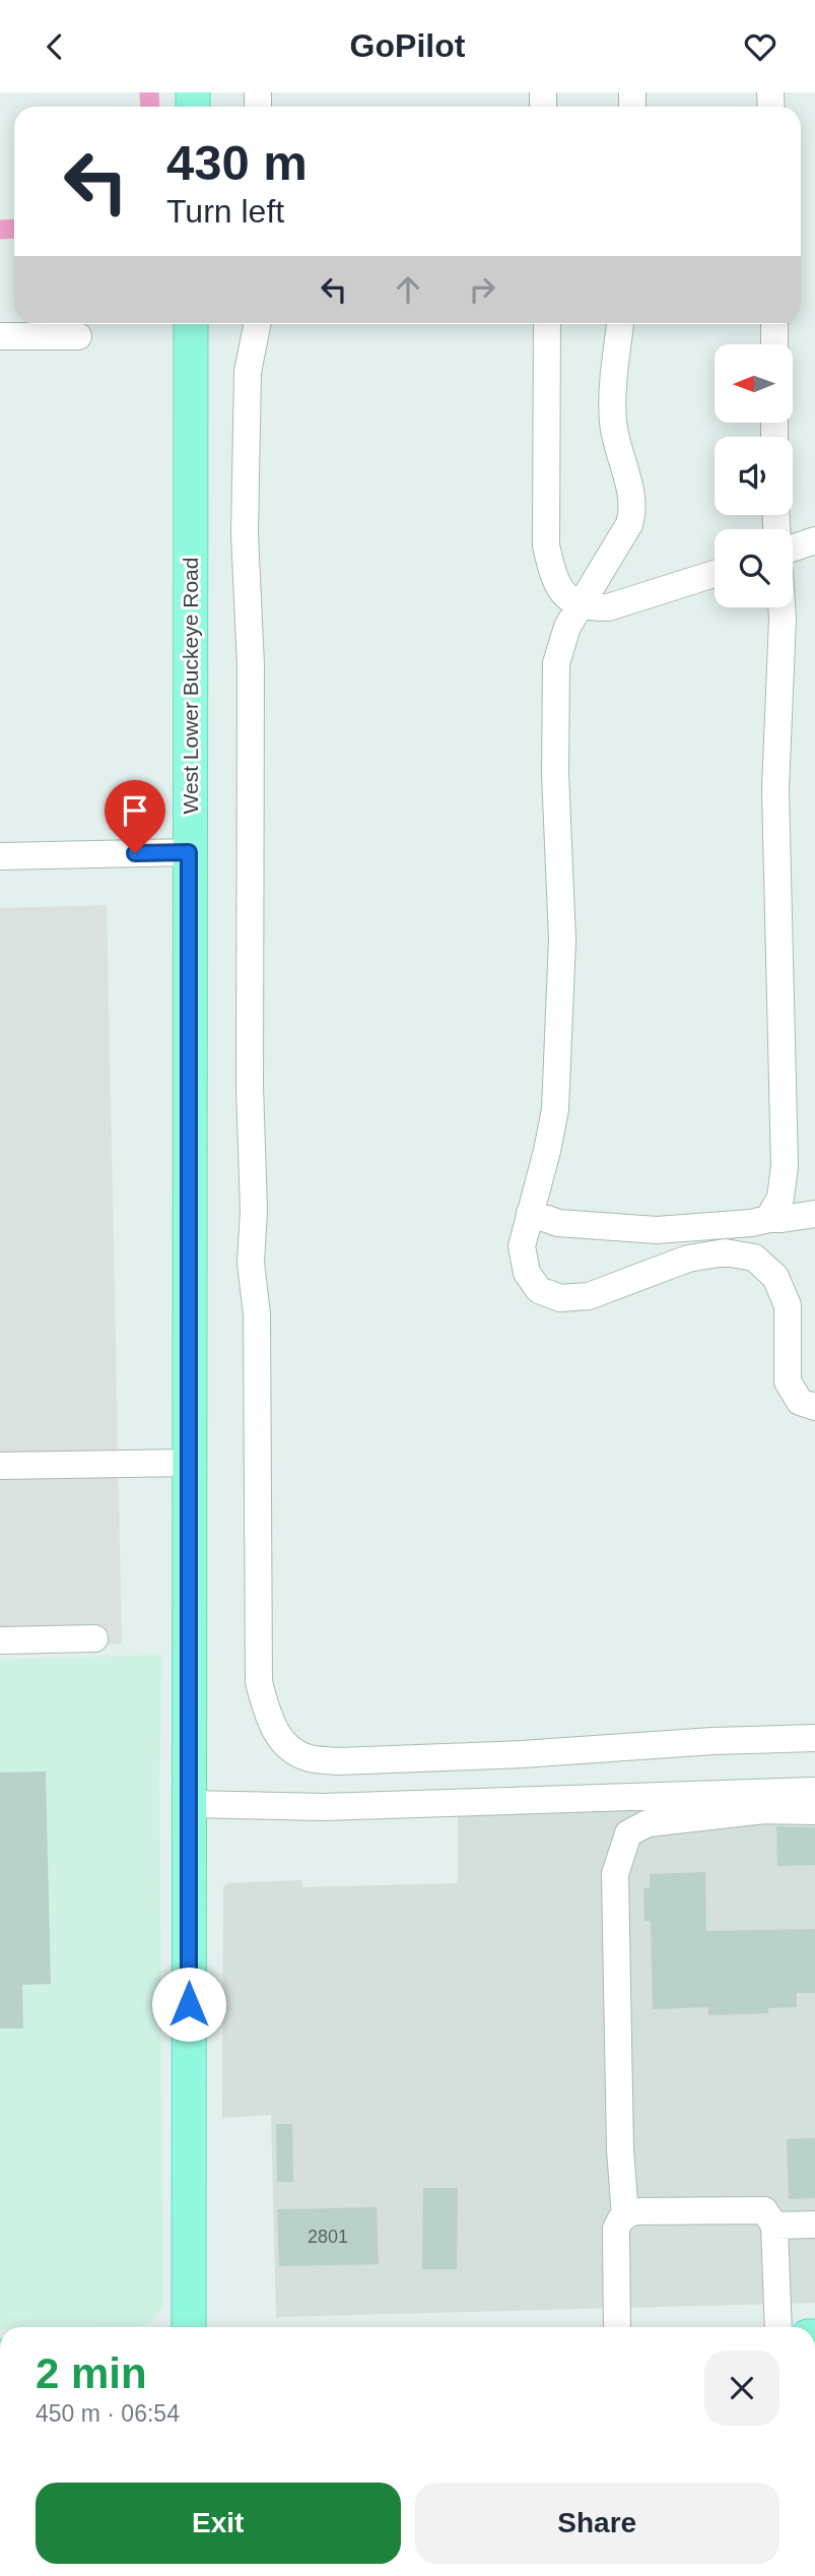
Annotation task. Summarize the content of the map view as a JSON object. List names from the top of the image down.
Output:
{
  "streets": {
    "main road": ["West Lower Buckeye Road"]
  },
  "house_numbers": ["2801"],
  "north": "left",
  "page": {
    "header": "GoPilot",
    "turn": ["430 m", "Turn left"],
    "heading": ["2 min", "450 m · 06:54"],
    "buttons": ["Exit", "Share"]
  }
}
